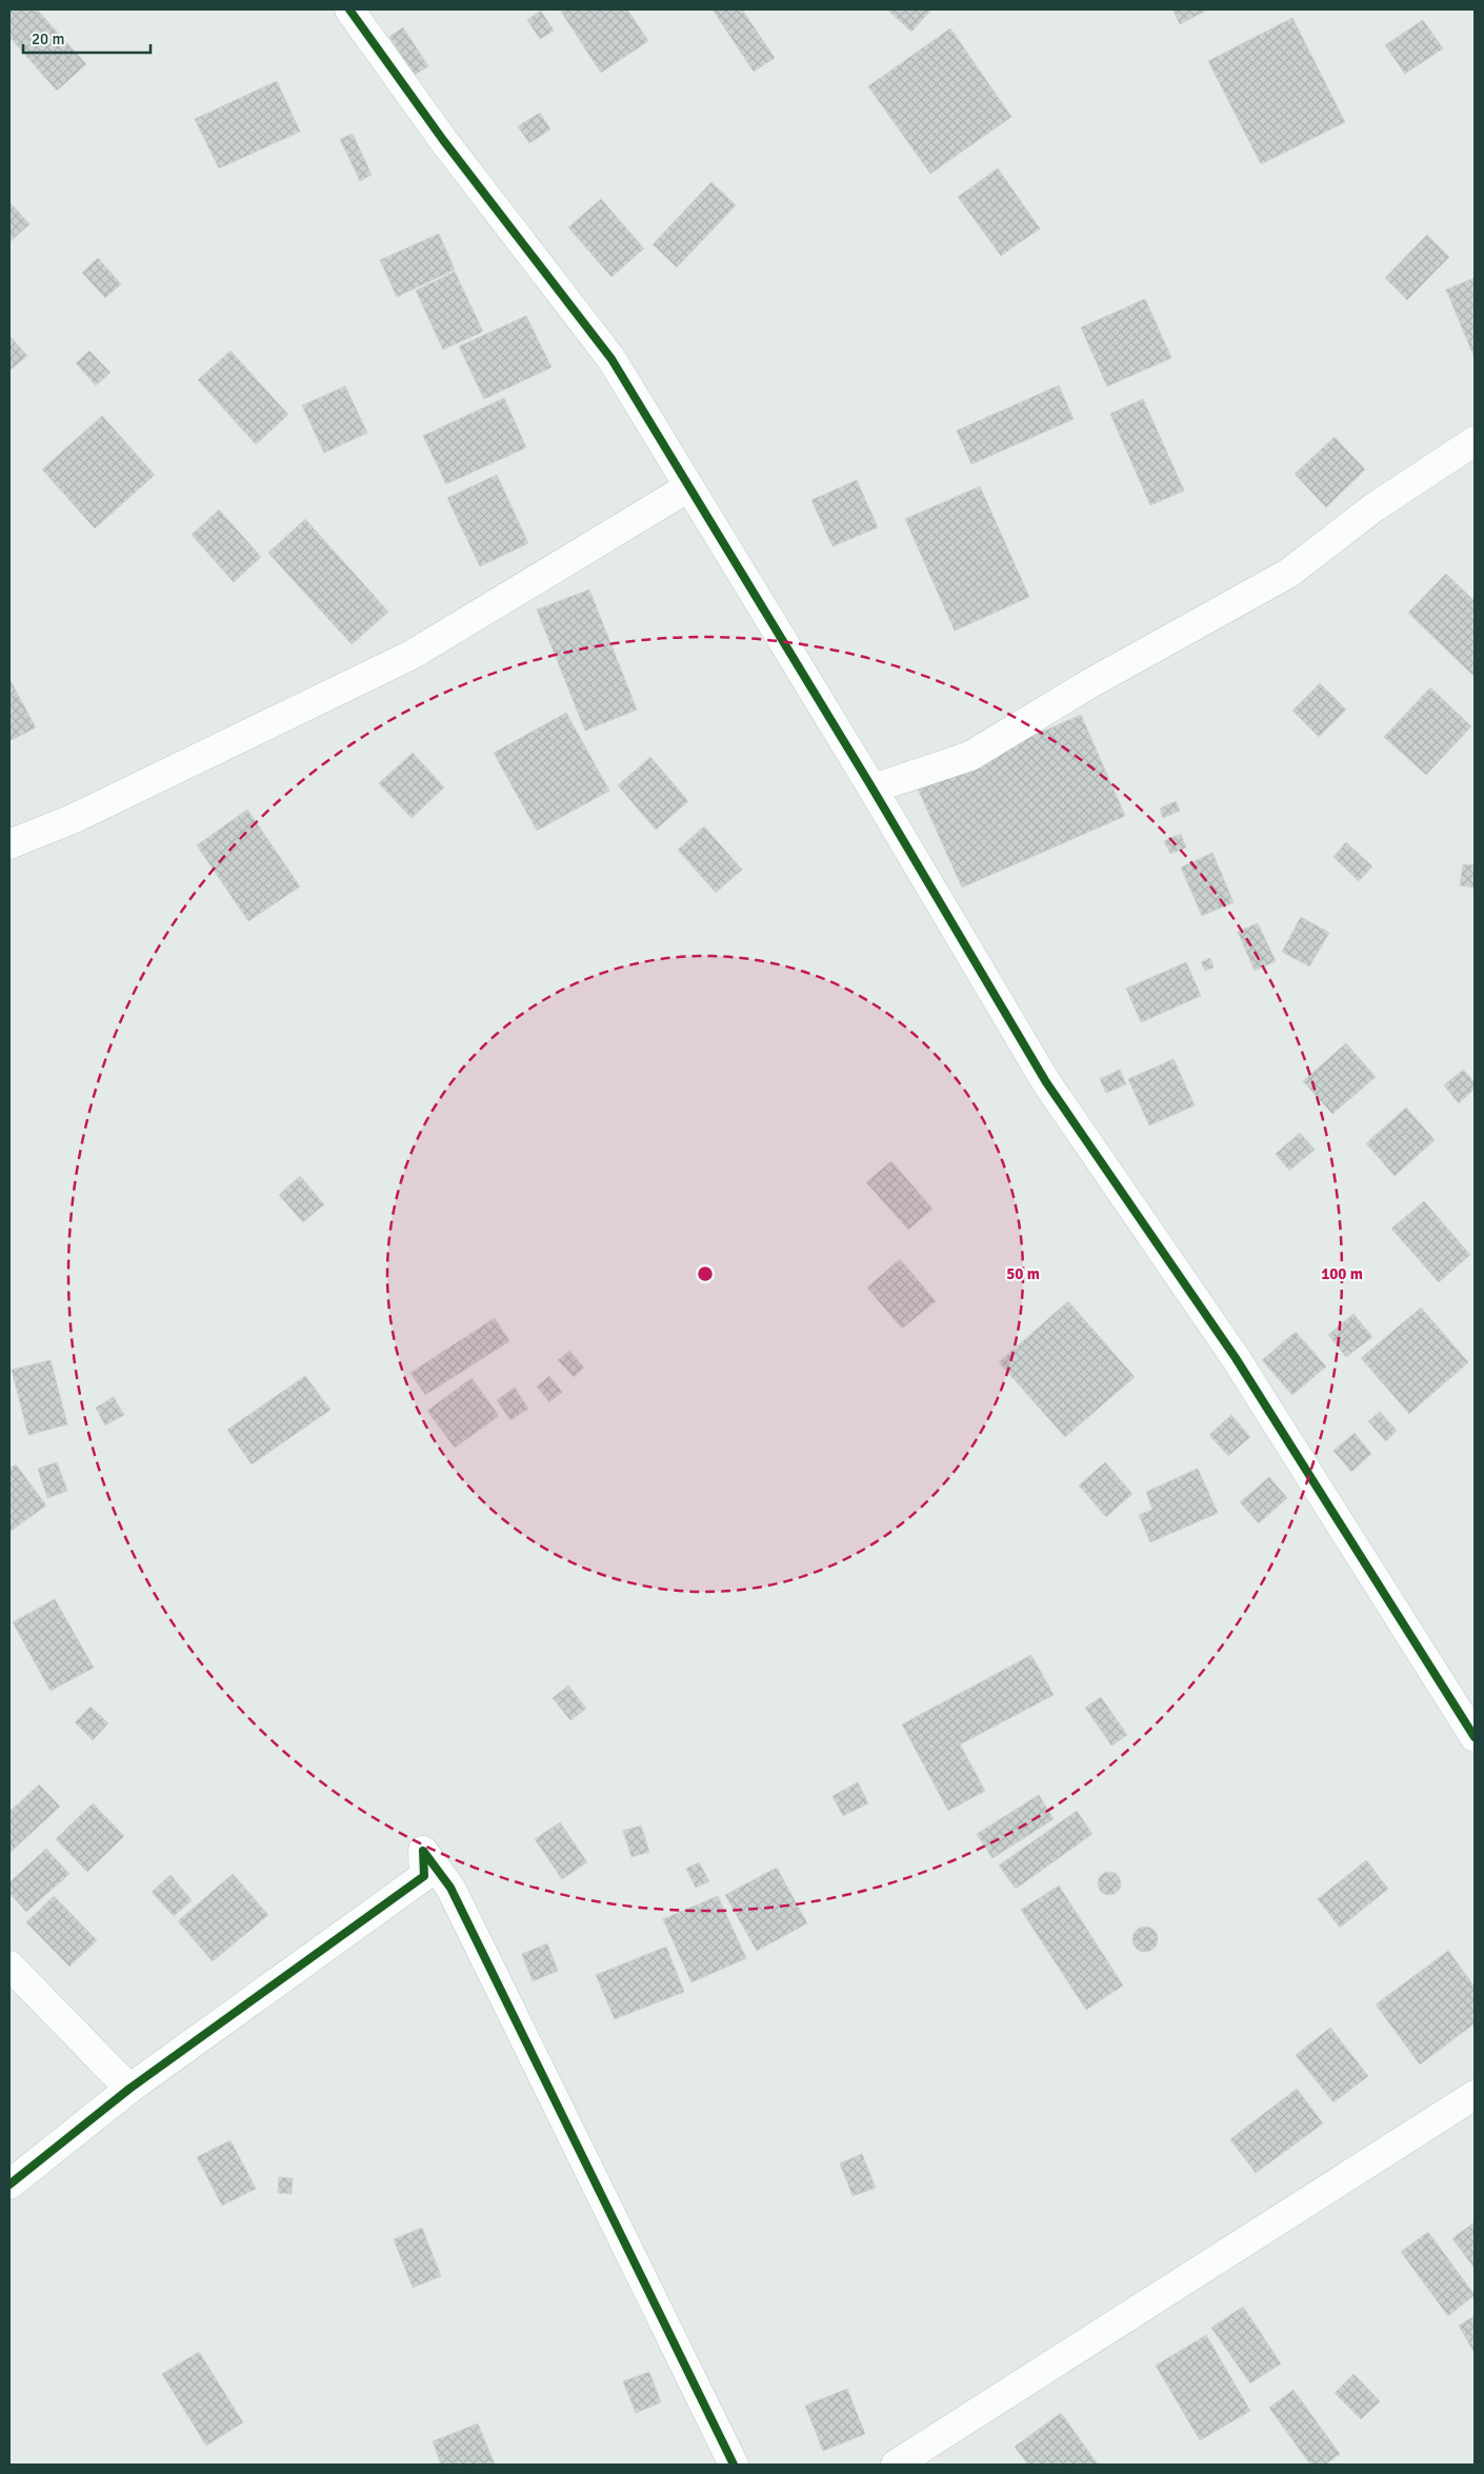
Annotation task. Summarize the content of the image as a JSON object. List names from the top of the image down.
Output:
{
  "scale_bar": "20 m",
  "rings": ["50 m", "100 m"]
}
